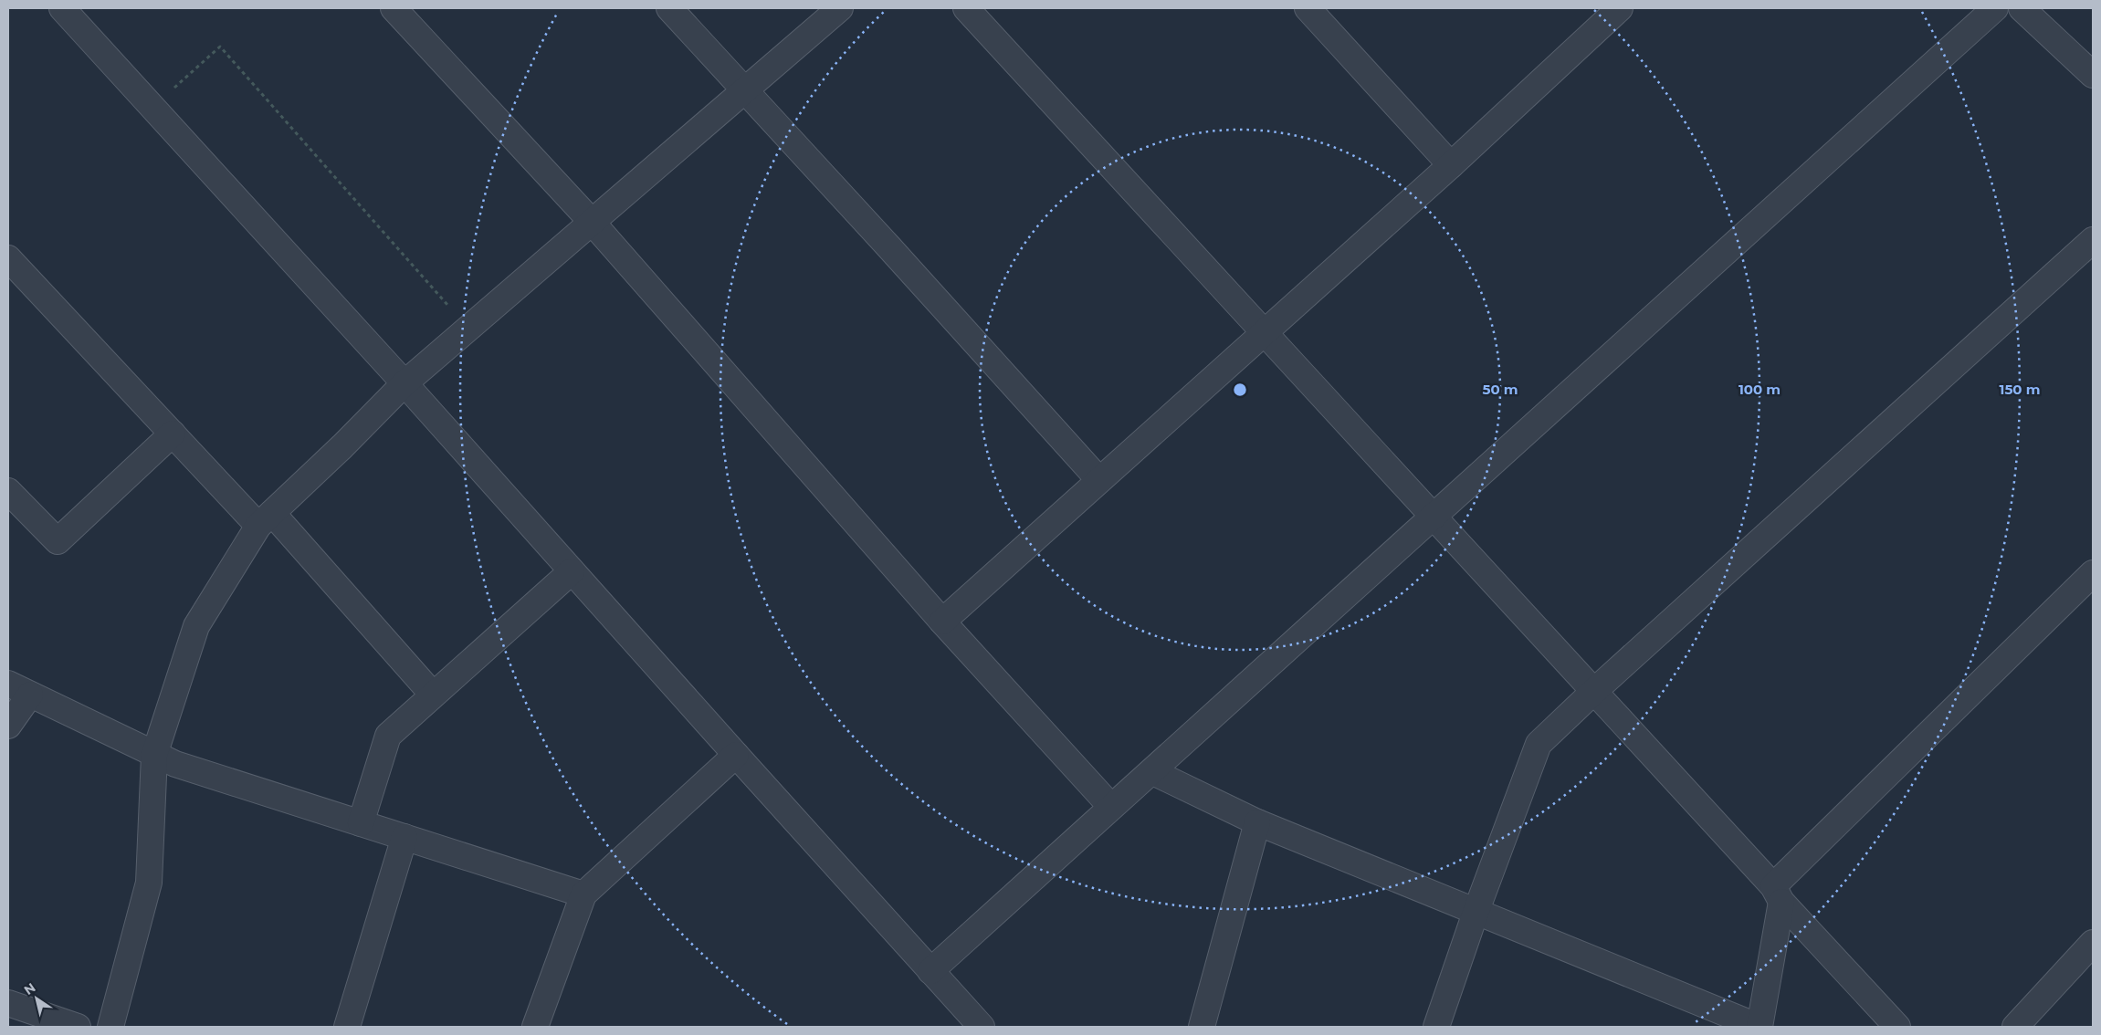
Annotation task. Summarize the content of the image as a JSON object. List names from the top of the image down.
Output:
{
  "north": "top left",
  "rings": ["50 m", "100 m", "150 m"]
}
